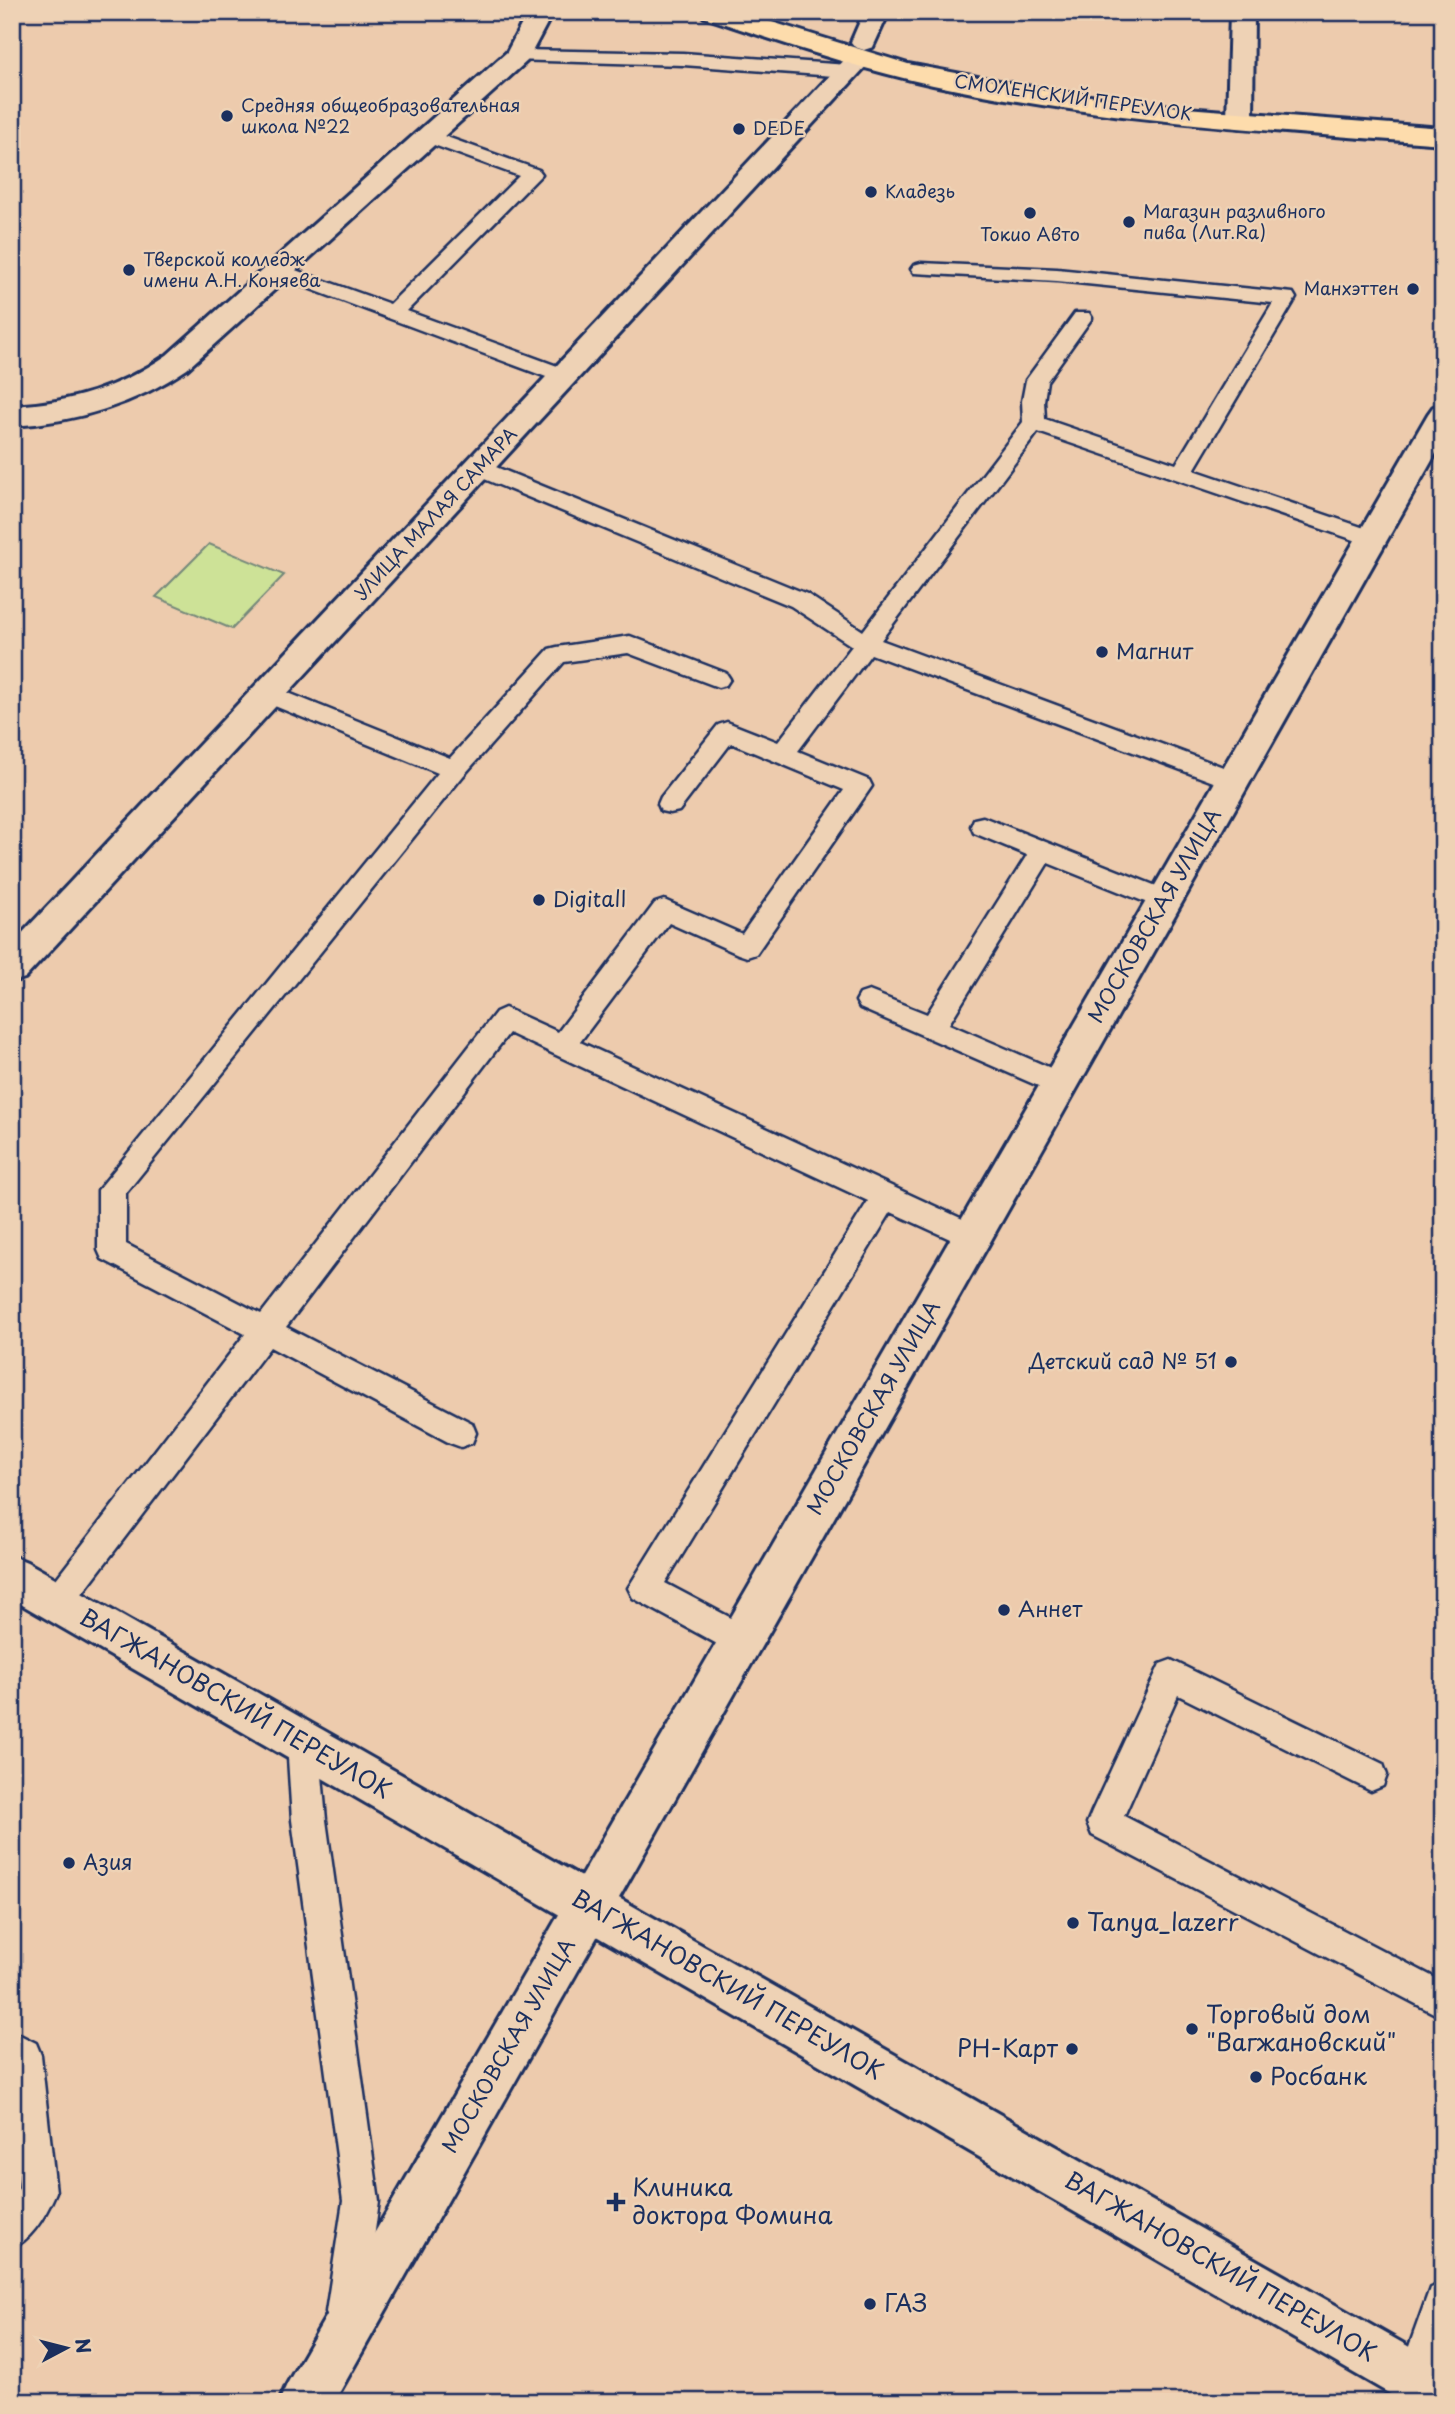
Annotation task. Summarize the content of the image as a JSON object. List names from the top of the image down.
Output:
{
  "streets": {
    "main road": ["СМОЛЕНСКИЙ ПЕРЕУЛОК"],
    "street": ["УЛИЦА МАЛАЯ САМАРА", "МОСКОВСКАЯ УЛИЦА", "ВАГЖАНОВСКИЙ ПЕРЕУЛОК"]
  },
  "crossings": [
    ["СМОЛЕНСКИЙ ПЕРЕУЛОК", "УЛИЦА МАЛАЯ САМАРА"],
    ["МОСКОВСКАЯ УЛИЦА", "ВАГЖАНОВСКИЙ ПЕРЕУЛОК"]
  ],
  "places": {
    "other": [
      "Средняя общеобразовательная школа №22",
      "DEDE",
      "Кладезь",
      "Токио Авто",
      "Магазин разливного пива (Лит.Ra)",
      "Тверской колледж имени А.Н. Коняева",
      "Манхэттен",
      "Магнит",
      "Digitall",
      "Детский сад № 51",
      "Аннет",
      "Азия",
      "Tanya_lazerr",
      "Торговый дом \"Вагжановский\"",
      "РН-Карт",
      "Росбанк",
      "ГАЗ"
    ],
    "health": ["Клиника доктора Фомина"]
  },
  "north": "right"
}
